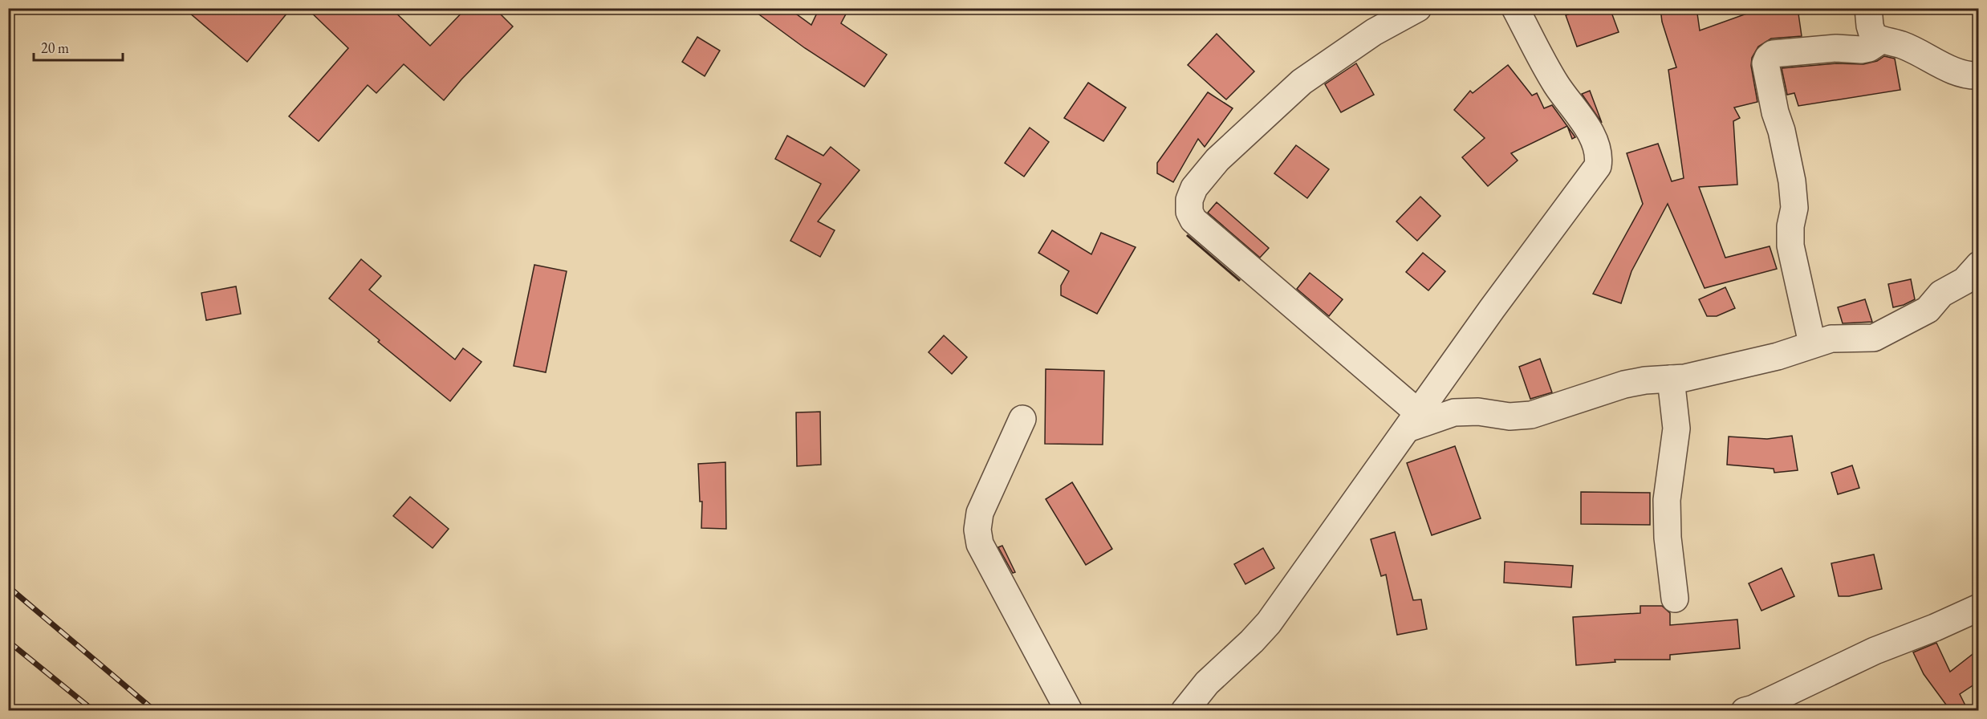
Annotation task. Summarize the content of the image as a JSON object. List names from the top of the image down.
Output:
{
  "scale_bar": "20 m"
}
